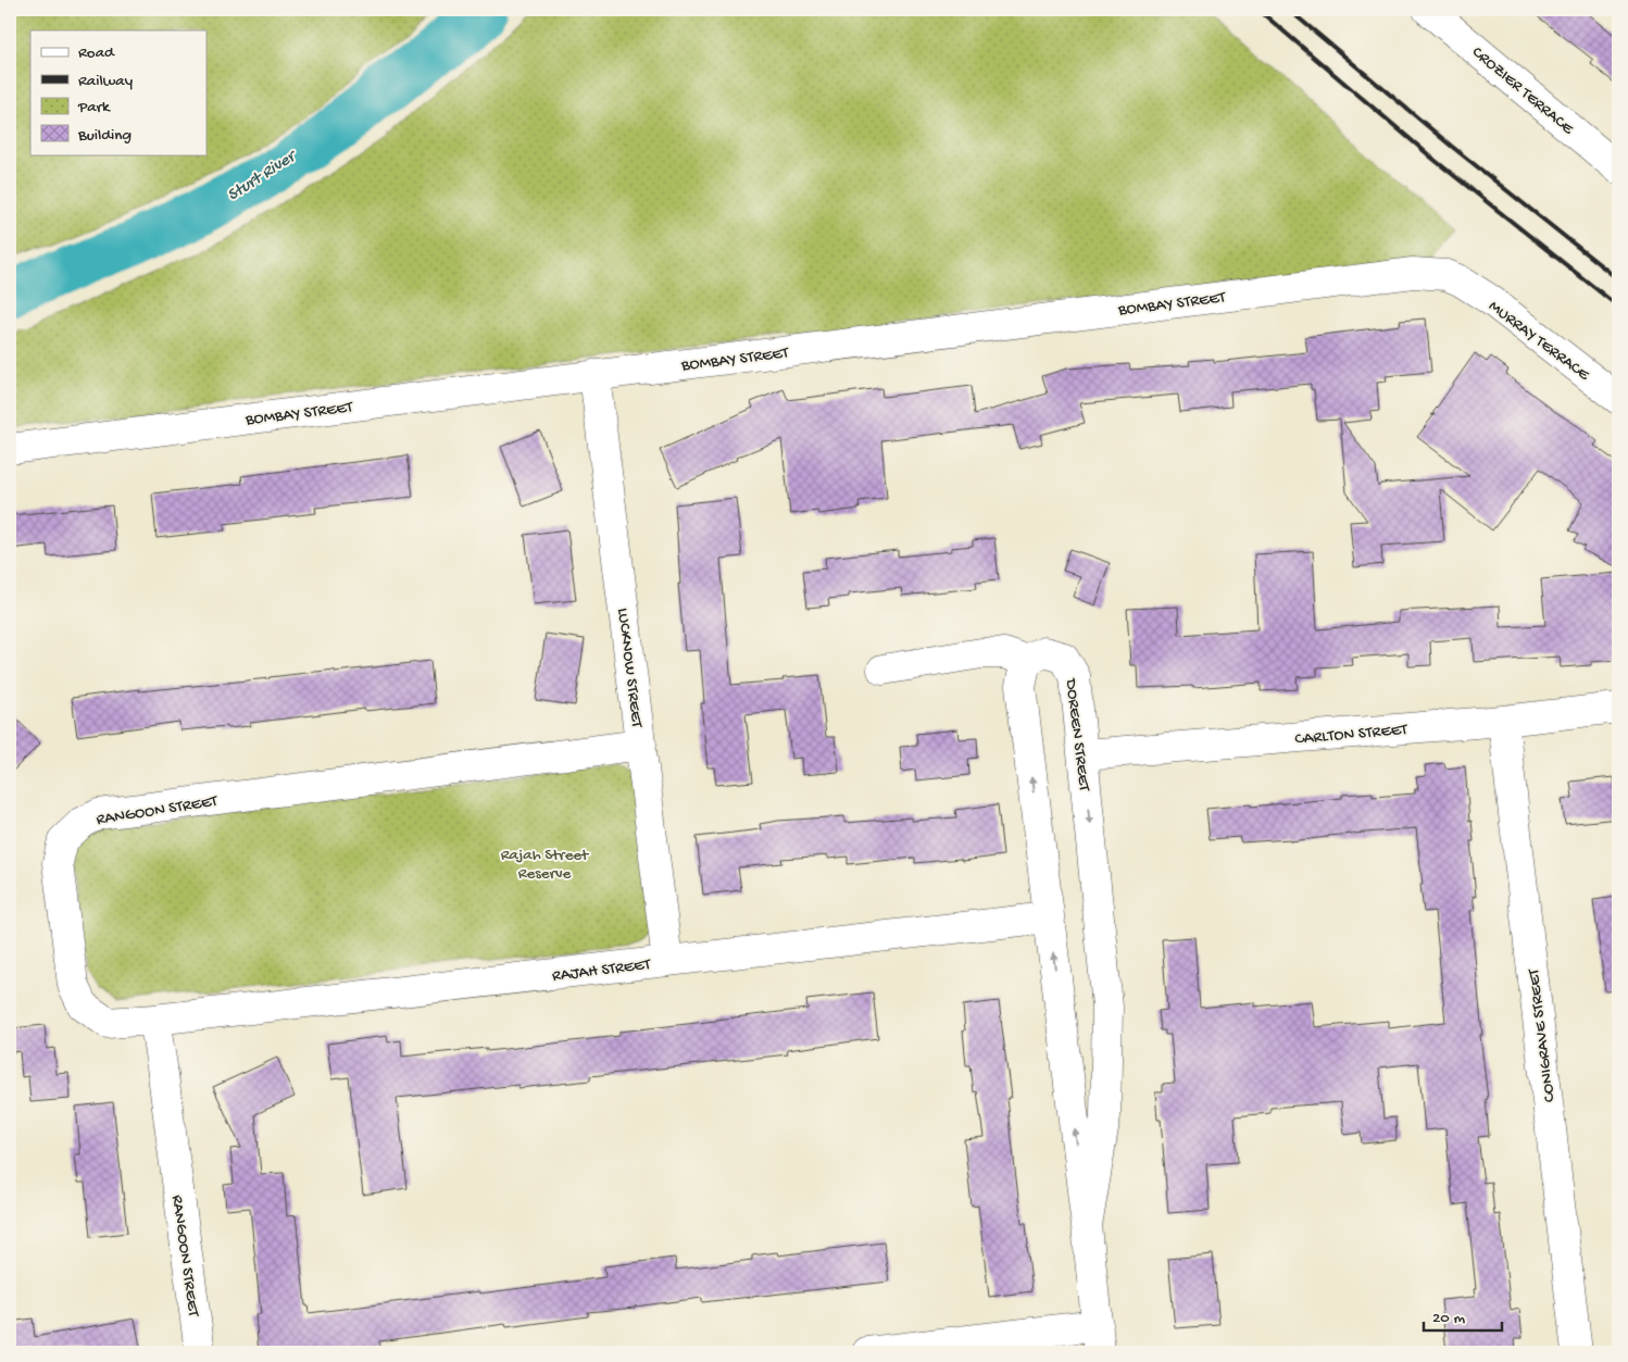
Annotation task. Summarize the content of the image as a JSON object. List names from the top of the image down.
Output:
{
  "streets": {
    "street": [
      "CROZIER TERRACE",
      "BOMBAY STREET",
      "MURRAY TERRACE",
      "LUCKNOW STREET",
      "CARLTON STREET",
      "DOREEN STREET",
      "RANGOON STREET",
      "RAJAH STREET",
      "CONIGRAVE STREET"
    ]
  },
  "crossings": [
    ["BOMBAY STREET", "MURRAY TERRACE"],
    ["BOMBAY STREET", "LUCKNOW STREET"],
    ["LUCKNOW STREET", "RANGOON STREET"],
    ["LUCKNOW STREET", "RAJAH STREET"],
    ["CARLTON STREET", "DOREEN STREET"],
    ["CARLTON STREET", "CONIGRAVE STREET"],
    ["DOREEN STREET", "RAJAH STREET"],
    ["RANGOON STREET", "RAJAH STREET"]
  ],
  "water": ["Sturt River"],
  "parks": ["Rajah Street Reserve"],
  "legend": [
    "Road",
    "Railway",
    "Park",
    "Building"
  ],
  "scale_bar": "20 m"
}
